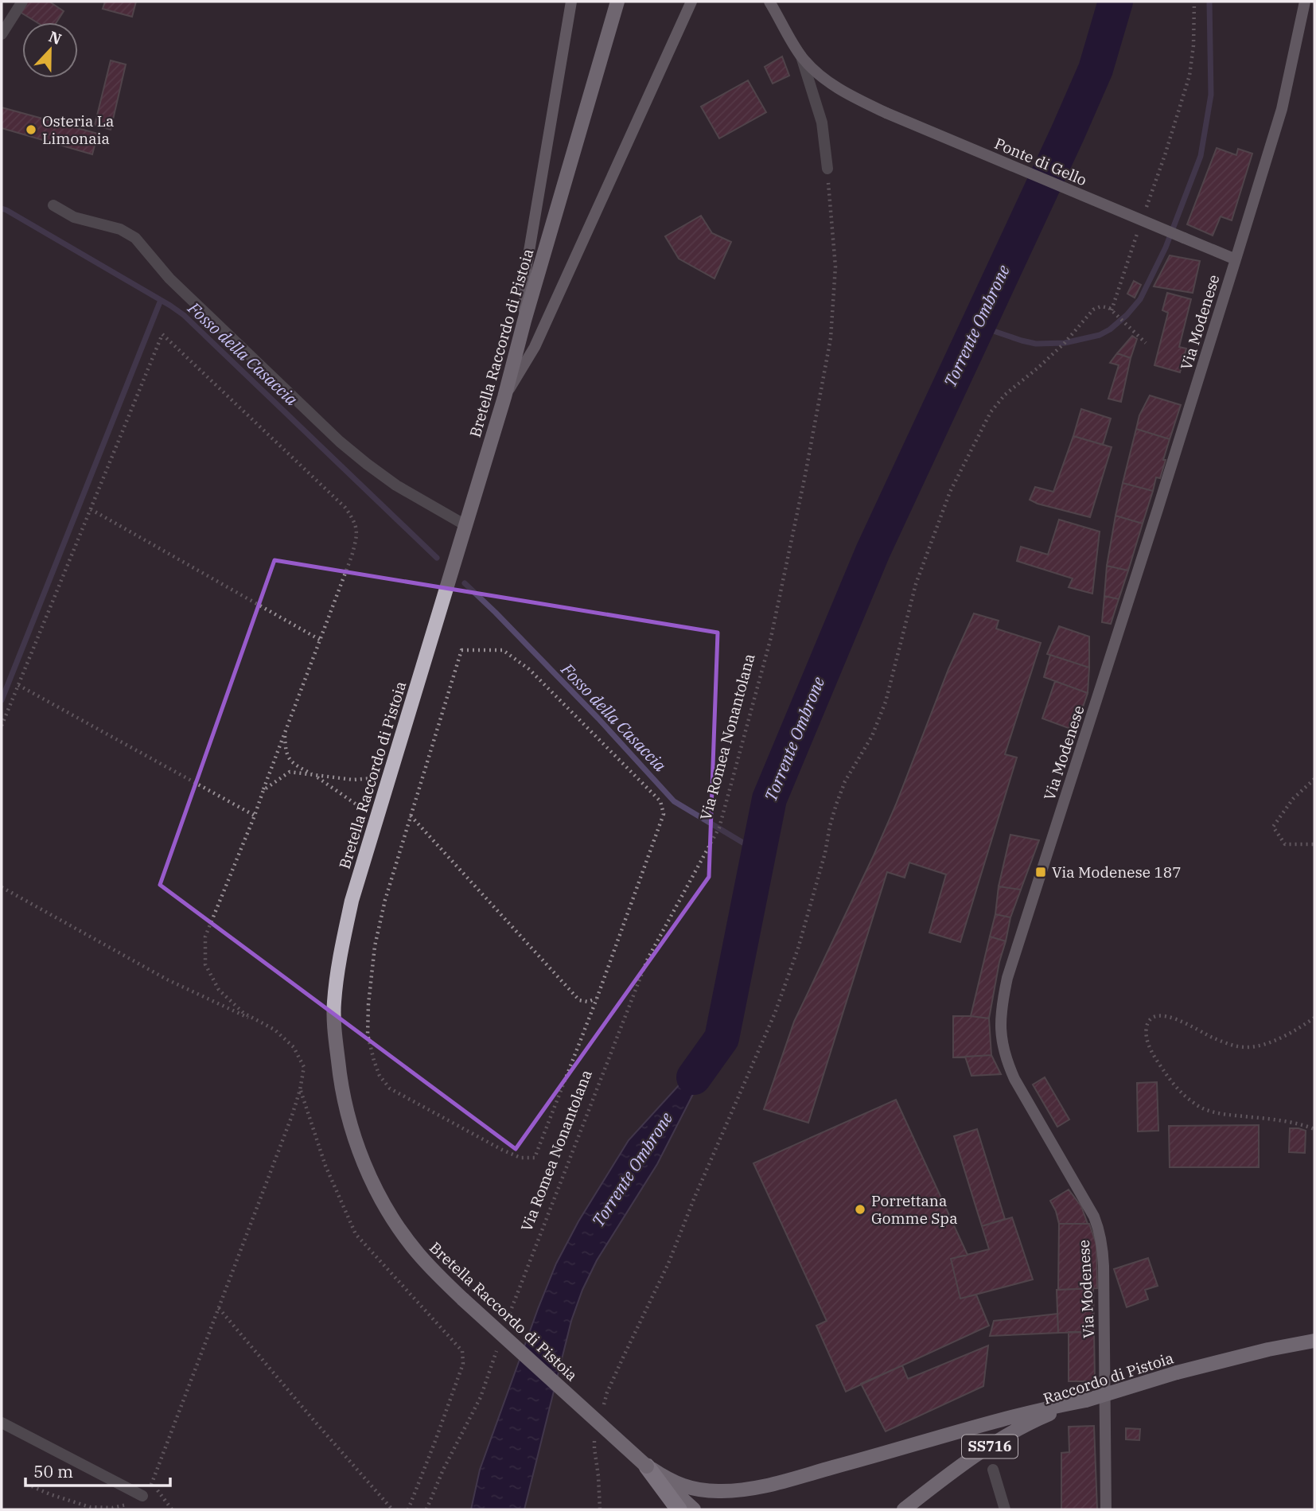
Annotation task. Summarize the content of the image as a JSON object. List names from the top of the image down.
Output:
{
  "streets": {
    "main road": ["Bretella Raccordo di Pistoia", "Raccordo di Pistoia", "SS716"],
    "street": ["Ponte di Gello", "Via Modenese"],
    "path": ["Via Romea Nonantolana"]
  },
  "crossings": [
    ["Ponte di Gello", "Via Modenese"]
  ],
  "water": ["Torrente Ombrone", "Fosso della Casaccia"],
  "places": {
    "other": ["Osteria La Limonaia", "Porrettana Gomme Spa"],
    "transit": ["Via Modenese 187"]
  },
  "scale_bar": "50 m",
  "north": "top"
}
